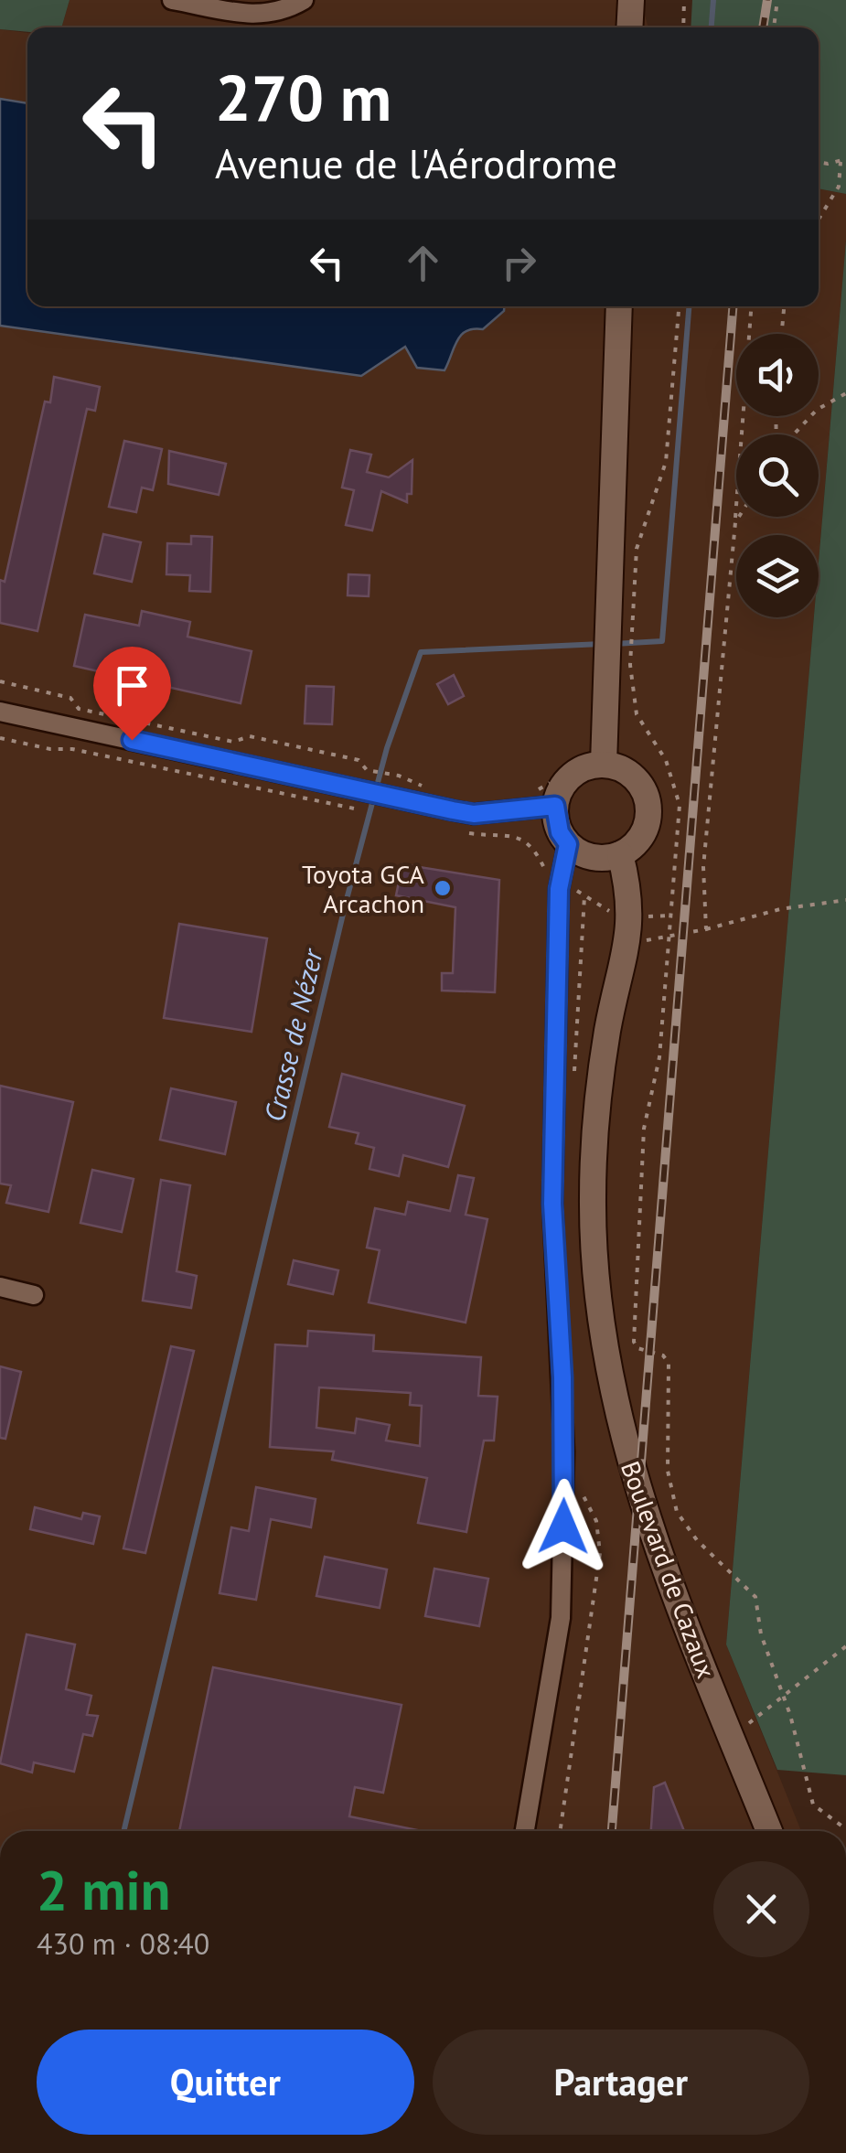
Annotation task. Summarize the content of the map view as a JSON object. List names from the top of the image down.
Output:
{
  "streets": {
    "main road": ["Boulevard de Cazaux"]
  },
  "water": ["Crasse de Nézer"],
  "places": ["Toyota GCA Arcachon"],
  "page": {
    "turn": ["270 m", "Avenue de l'Aérodrome"],
    "heading": ["2 min", "430 m · 08:40"],
    "buttons": ["Quitter", "Partager"]
  }
}
